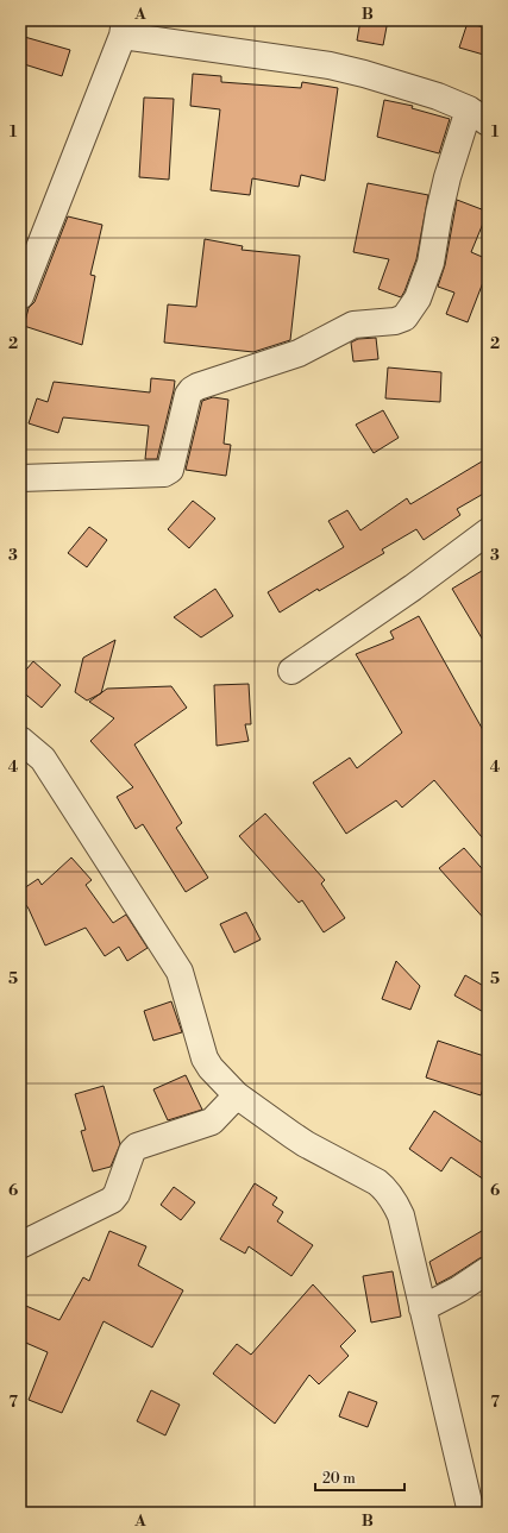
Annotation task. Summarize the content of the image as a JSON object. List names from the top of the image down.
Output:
{
  "scale_bar": "20 m",
  "grid": {
    "columns": ["A", "B"],
    "rows": [
      "1",
      "2",
      "3",
      "4",
      "5",
      "6",
      "7"
    ]
  }
}
